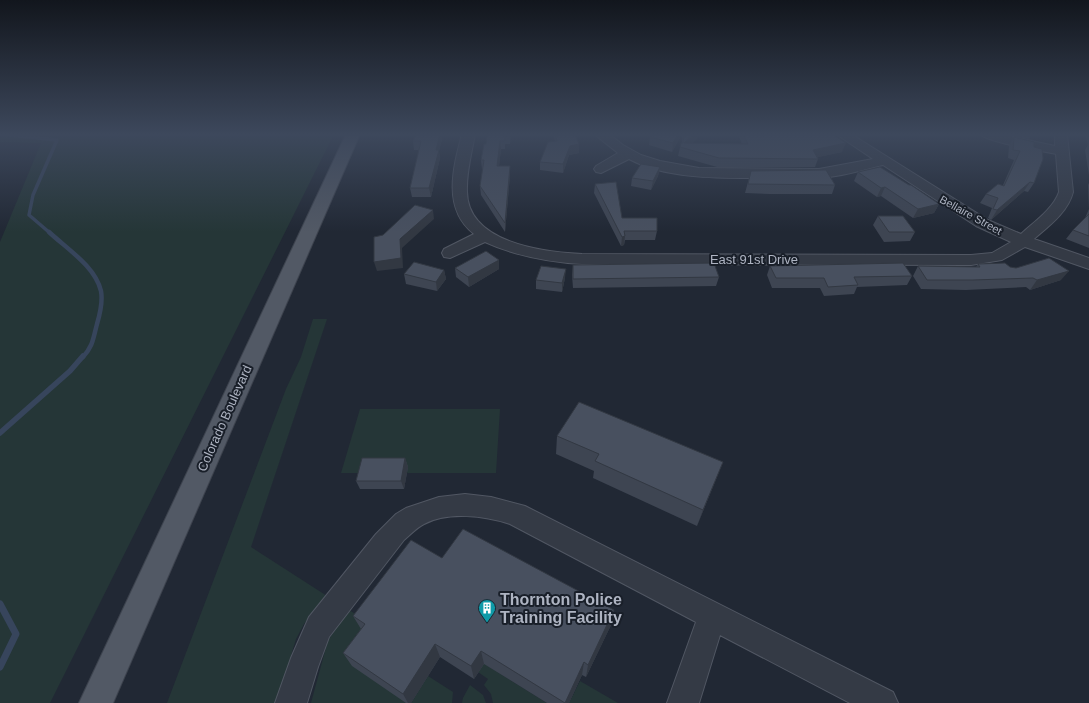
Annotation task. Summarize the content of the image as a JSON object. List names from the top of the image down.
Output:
{
  "streets": {
    "main road": ["Colorado Boulevard"],
    "street": ["Bellaire Street", "East 91st Drive"]
  },
  "crossings": [
    ["Bellaire Street", "East 91st Drive"]
  ],
  "places": {
    "building": ["Thornton Police Training Facility"]
  }
}
